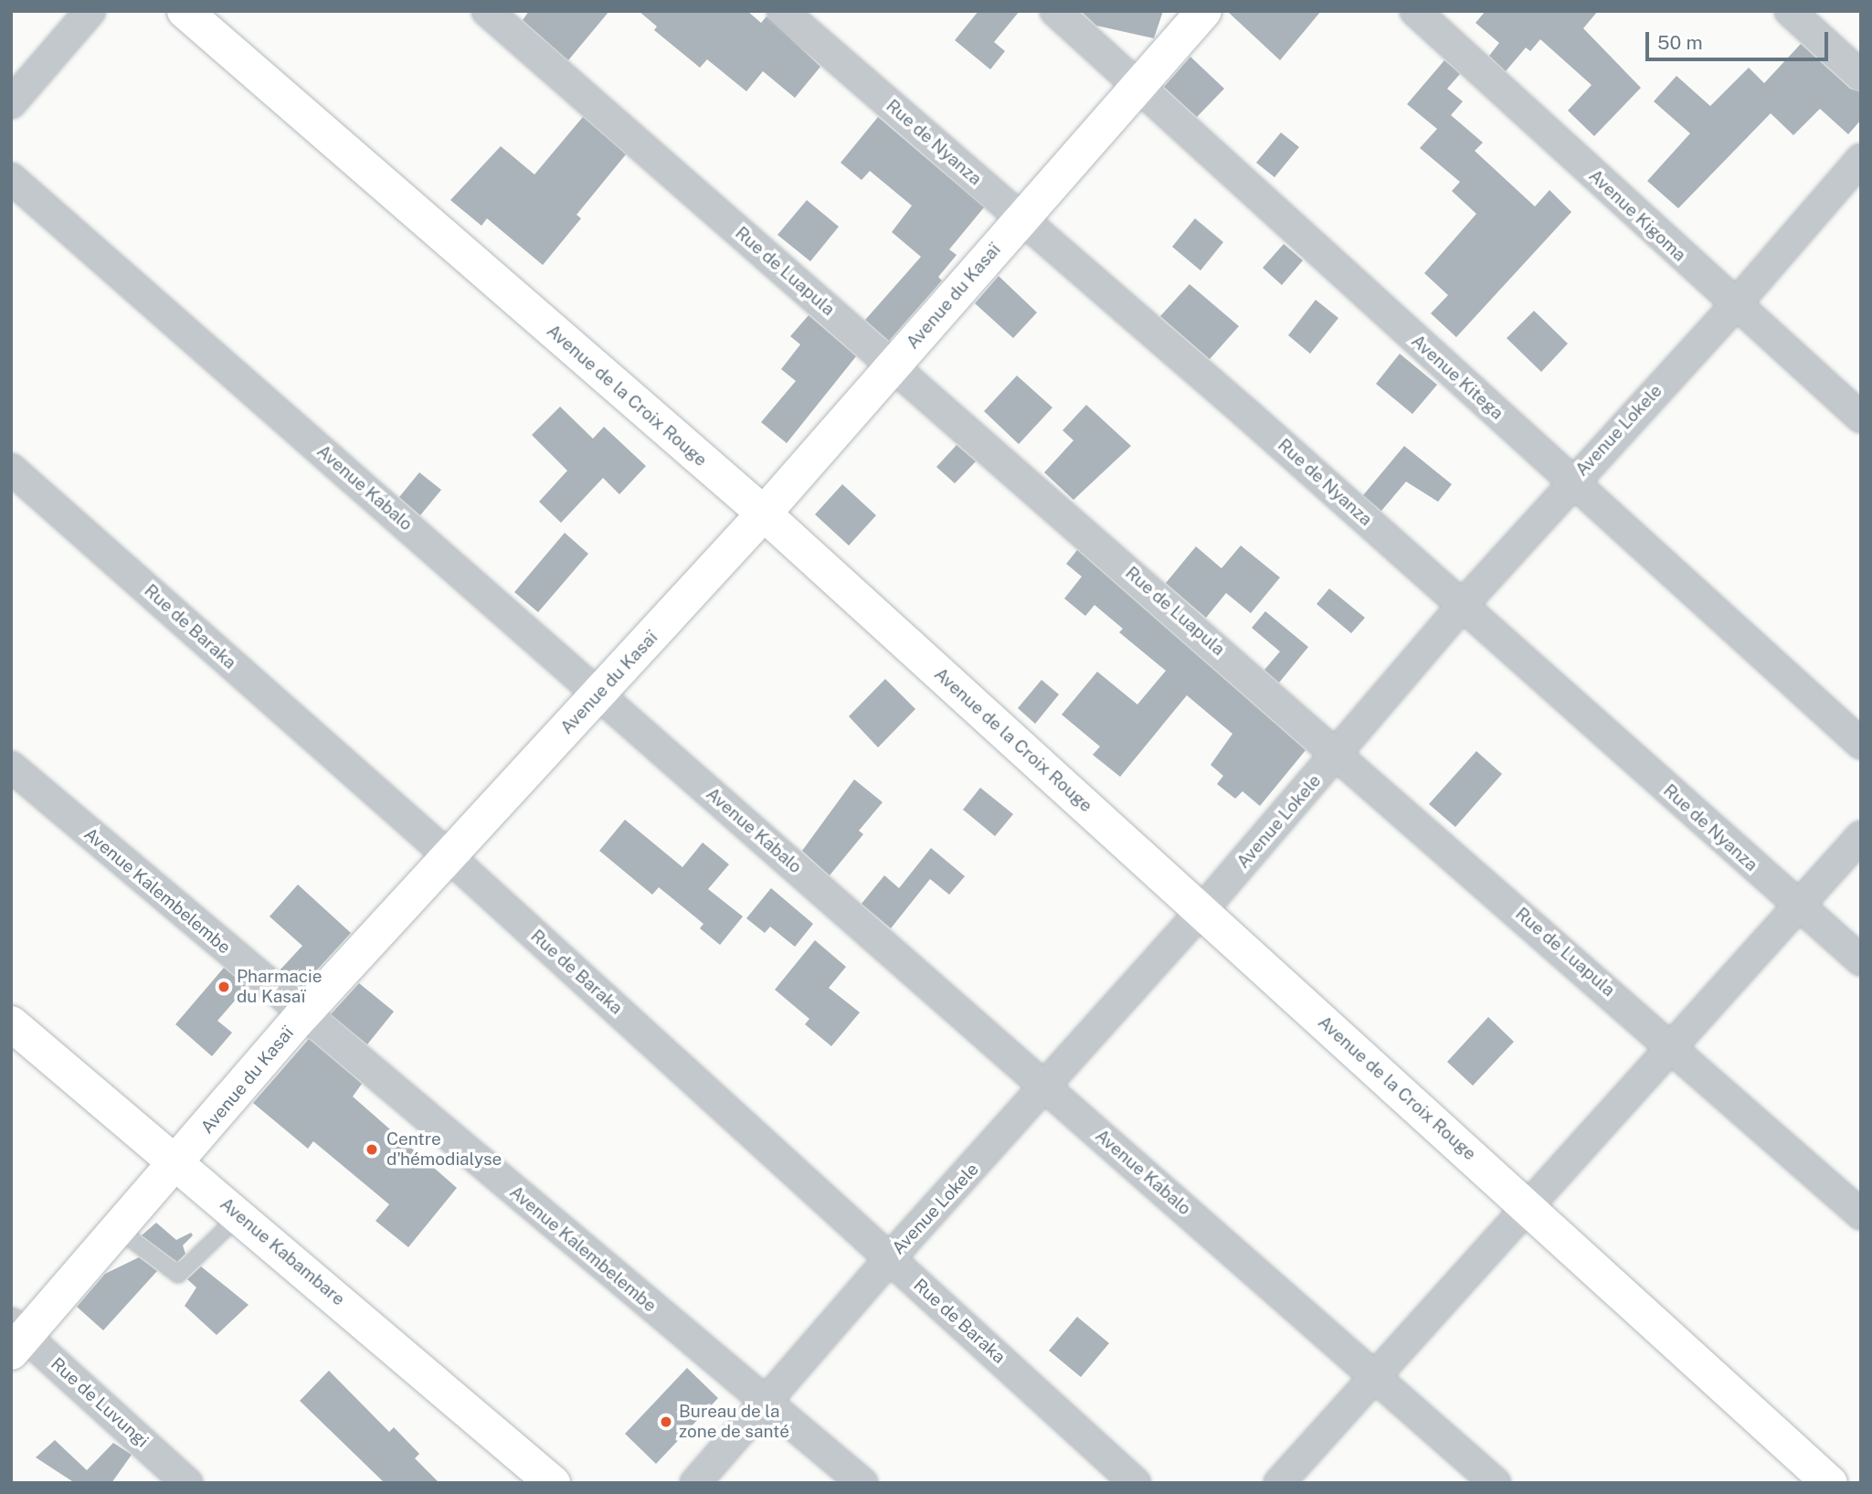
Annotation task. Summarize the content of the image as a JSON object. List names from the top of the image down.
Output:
{
  "streets": {
    "street": [
      "Rue de Nyanza",
      "Avenue Kigoma",
      "Rue de Luapula",
      "Avenue du Kasaï",
      "Avenue Kitega",
      "Avenue de la Croix Rouge",
      "Avenue Lokele",
      "Avenue Kabalo",
      "Rue de Baraka",
      "Avenue Kalembelembe",
      "Avenue Kabambare",
      "Rue de Luvungi"
    ]
  },
  "crossings": [
    ["Rue de Nyanza", "Avenue du Kasaï"],
    ["Rue de Nyanza", "Avenue Lokele"],
    ["Avenue Kigoma", "Avenue Lokele"],
    ["Rue de Luapula", "Avenue du Kasaï"],
    ["Rue de Luapula", "Avenue Lokele"],
    ["Avenue du Kasaï", "Avenue Kitega"],
    ["Avenue du Kasaï", "Avenue de la Croix Rouge"],
    ["Avenue du Kasaï", "Avenue Kabalo"],
    ["Avenue du Kasaï", "Rue de Baraka"],
    ["Avenue du Kasaï", "Avenue Kalembelembe"],
    ["Avenue du Kasaï", "Avenue Kabambare"],
    ["Avenue du Kasaï", "Rue de Luvungi"],
    ["Avenue Kitega", "Avenue Lokele"],
    ["Avenue de la Croix Rouge", "Avenue Lokele"],
    ["Avenue Lokele", "Avenue Kabalo"],
    ["Avenue Lokele", "Rue de Baraka"],
    ["Avenue Lokele", "Avenue Kalembelembe"]
  ],
  "places": ["Pharmacie du Kasaï", "Centre d'hémodialyse", "Bureau de la zone de santé"],
  "scale_bar": "50 m"
}
